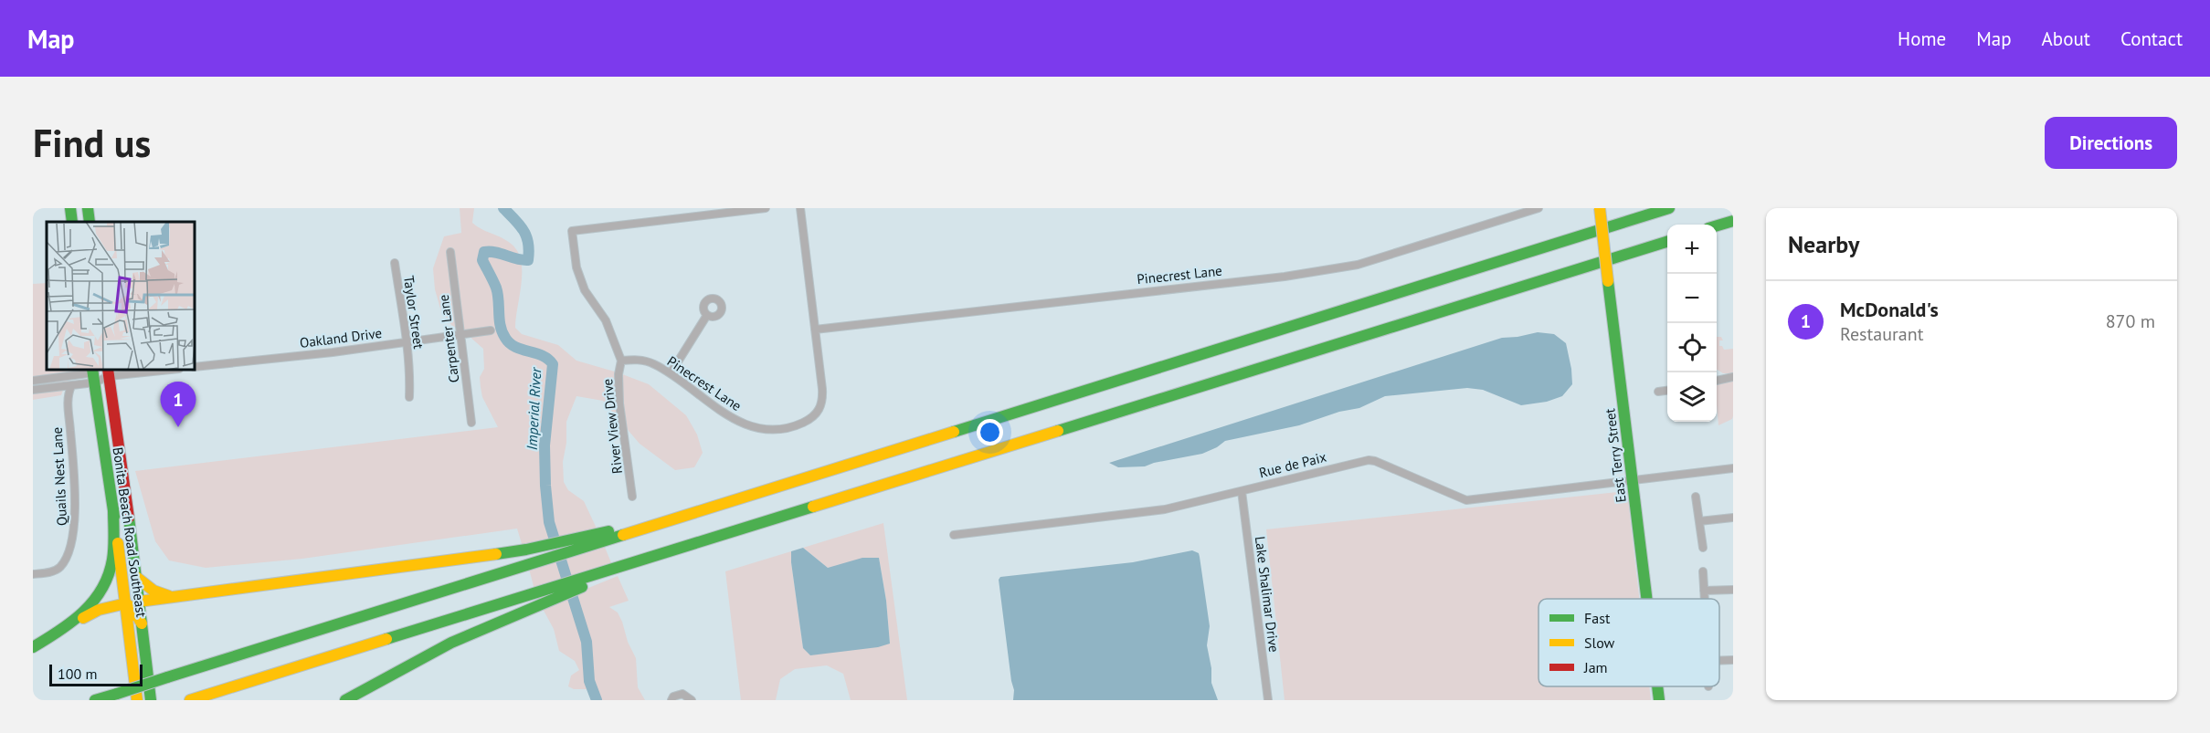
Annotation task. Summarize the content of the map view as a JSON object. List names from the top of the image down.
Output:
{
  "streets": {
    "main road": ["East Terry Street", "Bonita Beach Road Southeast"],
    "street": [
      "Pinecrest Lane",
      "Taylor Street",
      "Oakland Drive",
      "Carpenter Lane",
      "River View Drive",
      "Rue de Paix",
      "Quails Nest Lane",
      "Lake Shalimar Drive"
    ]
  },
  "crossings": [
    ["Pinecrest Lane", "River View Drive"],
    ["Taylor Street", "Oakland Drive"],
    ["Oakland Drive", "Carpenter Lane"],
    ["East Terry Street", "Rue de Paix"],
    ["Rue de Paix", "Lake Shalimar Drive"]
  ],
  "water": ["Imperial River"],
  "legend": ["Fast", "Slow", "Jam"],
  "scale_bar": "100 m",
  "page": {
    "header": "Map",
    "nav": [
      "Home",
      "Map",
      "About",
      "Contact"
    ],
    "buttons": "Directions",
    "title": "Find us",
    "heading": "Nearby",
    "map_buttons": ["+", "−"],
    "list": [
      {
        "mark": "1",
        "name": "McDonald's",
        "note": "Restaurant",
        "value": "870 m"
      }
    ],
    "pins": "1",
    "scale": "100 m"
  }
}
